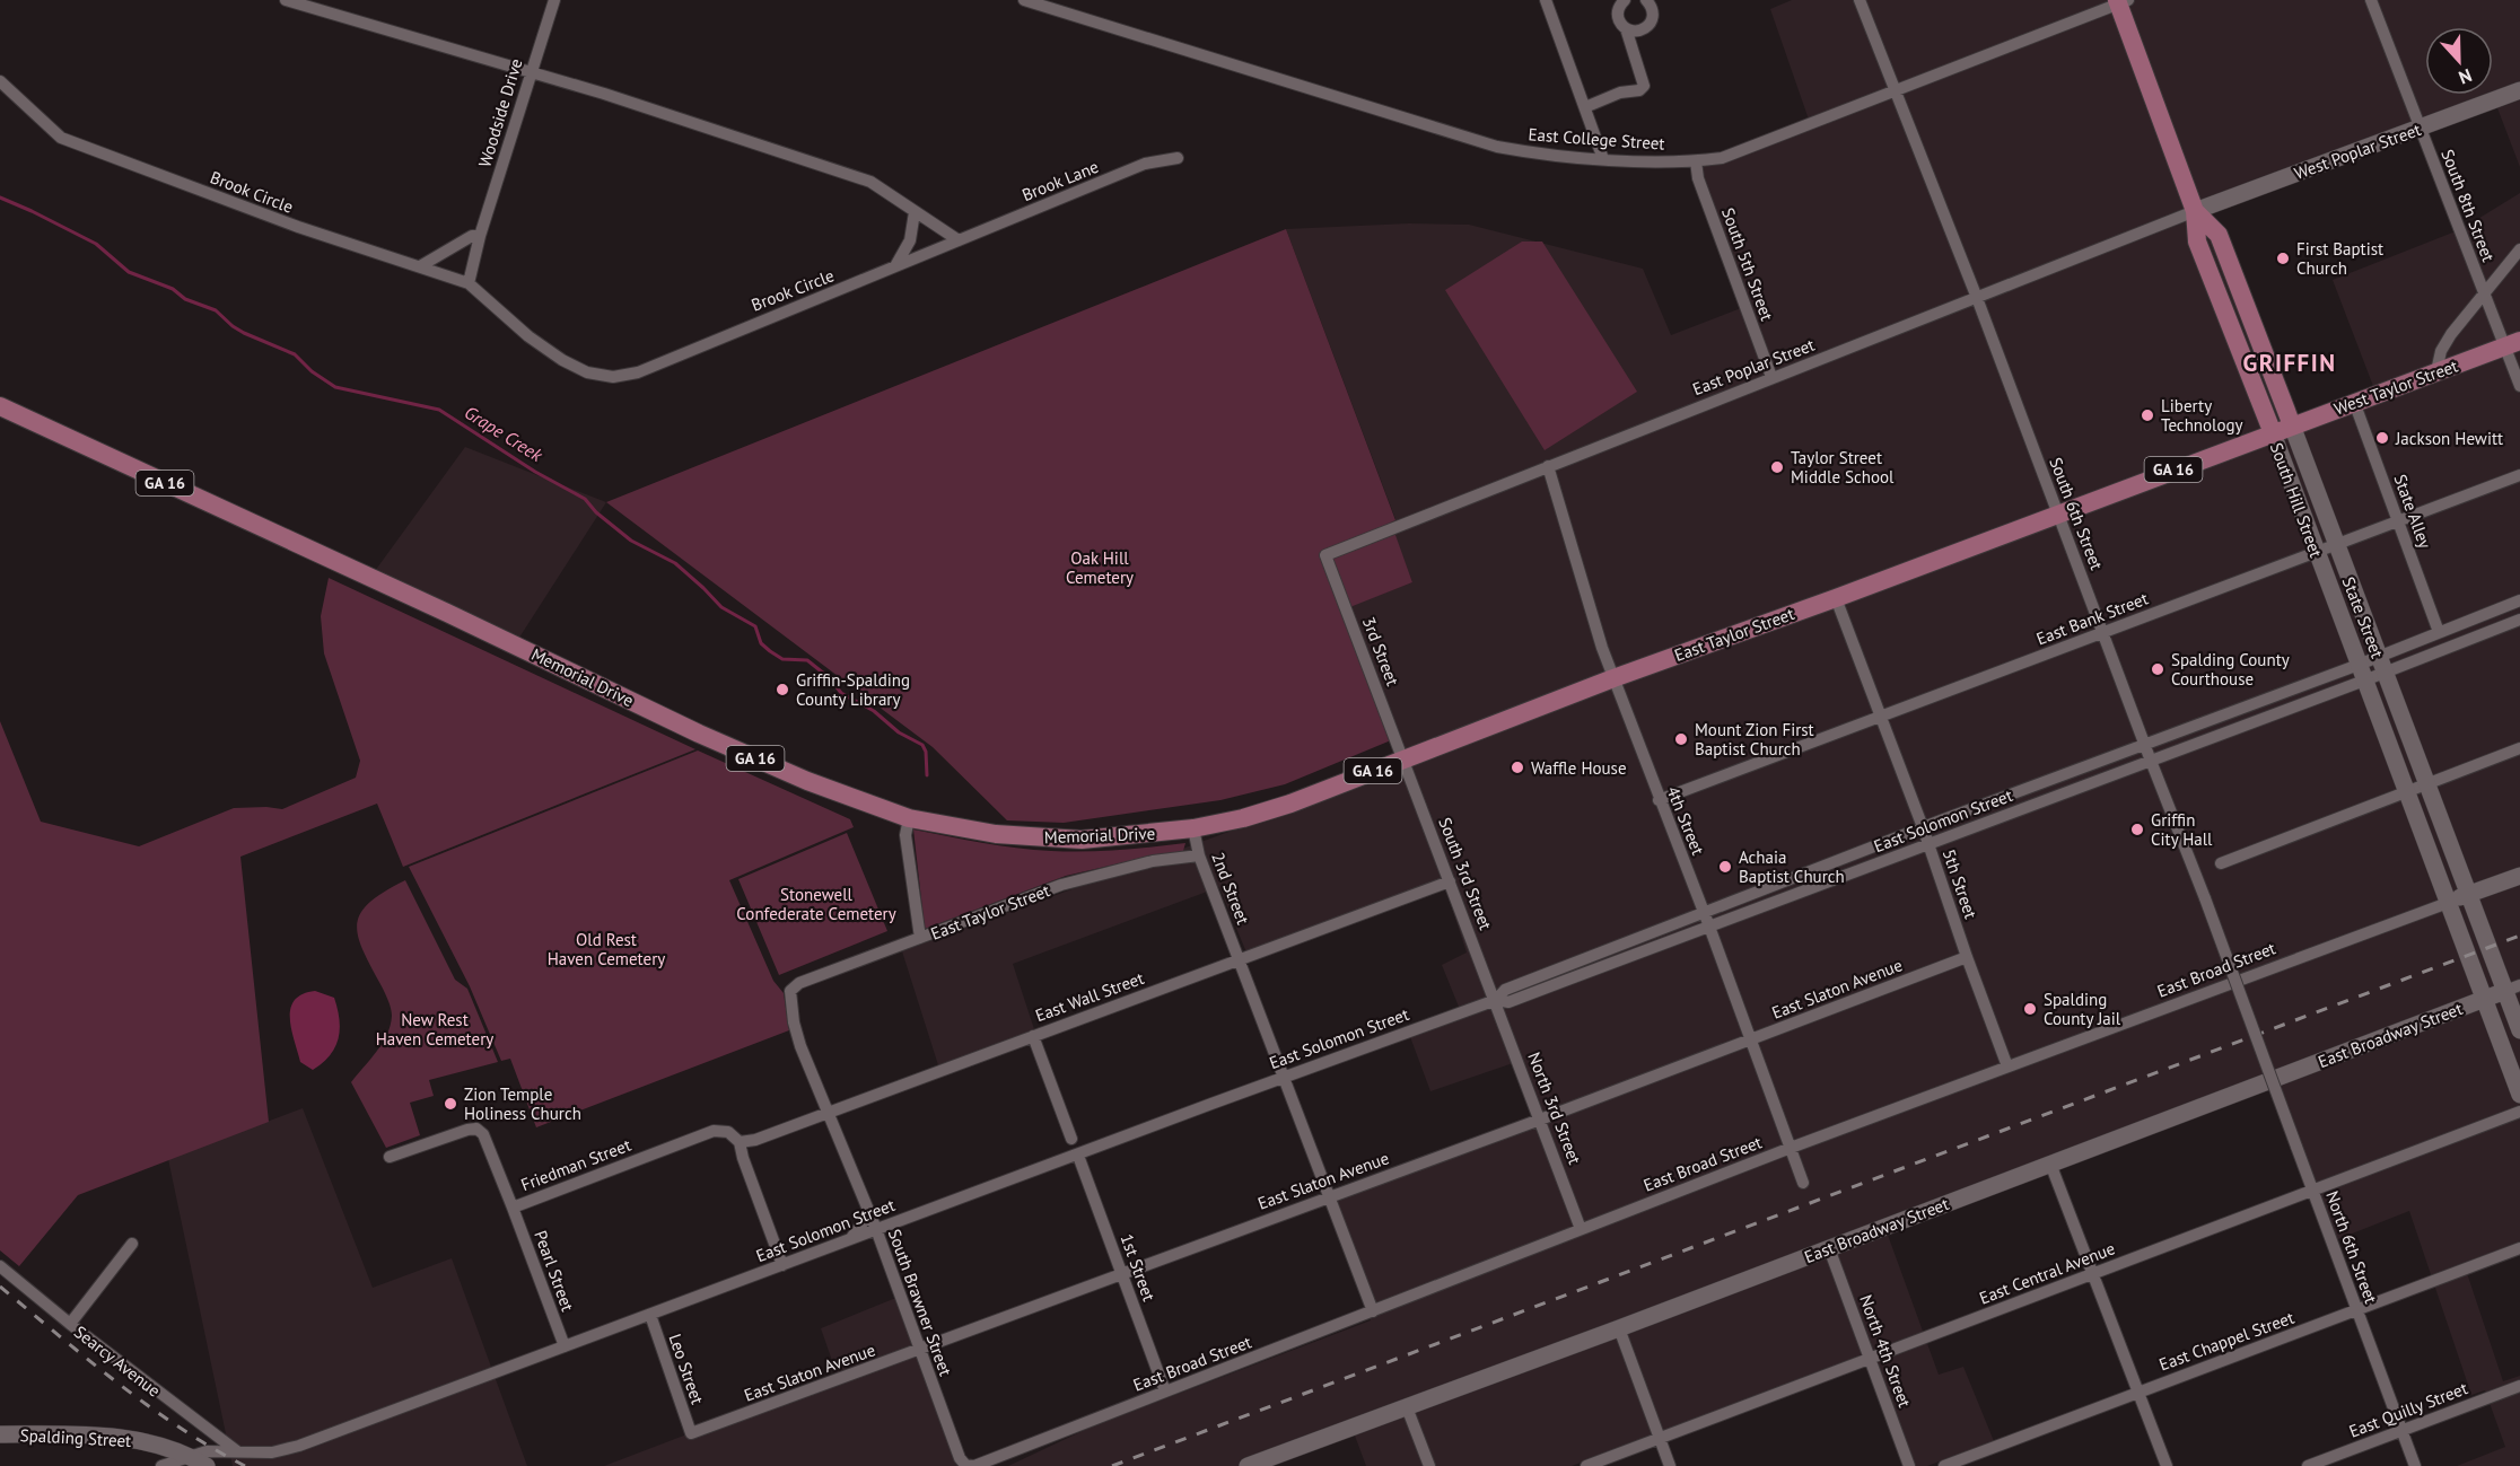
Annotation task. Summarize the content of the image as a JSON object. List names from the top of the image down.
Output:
{
  "streets": {
    "main road": [
      "West Poplar Street",
      "West Taylor Street",
      "GA 16",
      "South Hill Street",
      "State Street",
      "East Taylor Street",
      "Memorial Drive",
      "East Broadway Street",
      "Spalding Street"
    ],
    "street": [
      "Woodside Drive",
      "East College Street",
      "Brook Lane",
      "Brook Circle",
      "South 8th Street",
      "South 5th Street",
      "East Poplar Street",
      "State Alley",
      "South 6th Street",
      "East Bank Street",
      "3rd Street",
      "4th Street",
      "East Solomon Street",
      "South 3rd Street",
      "5th Street",
      "2nd Street",
      "East Broad Street",
      "East Slaton Avenue",
      "East Wall Street",
      "North 3rd Street",
      "Friedman Street",
      "North 6th Street",
      "1st Street",
      "Pearl Street",
      "East Central Avenue",
      "South Brawner Street",
      "East Chappel Street",
      "North 4th Street",
      "Searcy Avenue",
      "Leo Street",
      "East Quilly Street"
    ]
  },
  "crossings": [
    ["Woodside Drive", "Brook Circle"],
    ["East College Street", "South 5th Street"],
    ["East College Street", "South Hill Street"],
    ["East College Street", "South 6th Street"],
    ["West Poplar Street", "South 8th Street"],
    ["West Poplar Street", "East Poplar Street"],
    ["West Poplar Street", "South Hill Street"],
    ["West Poplar Street", "State Street"],
    ["Brook Lane", "Brook Circle"],
    ["South 8th Street", "West Taylor Street"],
    ["South 5th Street", "East Poplar Street"],
    ["East Poplar Street", "South Hill Street"],
    ["East Poplar Street", "South 6th Street"],
    ["East Poplar Street", "State Street"],
    ["East Poplar Street", "3rd Street"],
    ["East Poplar Street", "4th Street"],
    ["West Taylor Street", "South Hill Street"],
    ["West Taylor Street", "State Alley"],
    ["West Taylor Street", "State Street"],
    ["West Taylor Street", "East Taylor Street"],
    ["South Hill Street", "State Street"],
    ["South Hill Street", "East Bank Street"],
    ["South Hill Street", "East Taylor Street"],
    ["South Hill Street", "East Solomon Street"],
    ["South Hill Street", "East Broad Street"],
    ["South Hill Street", "East Broadway Street"],
    ["State Alley", "East Bank Street"],
    ["South 6th Street", "East Bank Street"],
    ["South 6th Street", "East Taylor Street"],
    ["South 6th Street", "East Solomon Street"],
    ["South 6th Street", "North 6th Street"],
    ["State Street", "East Bank Street"],
    ["State Street", "East Broadway Street"],
    ["East Bank Street", "5th Street"],
    ["East Taylor Street", "3rd Street"],
    ["East Taylor Street", "Memorial Drive"],
    ["East Taylor Street", "4th Street"],
    ["East Taylor Street", "South 3rd Street"],
    ["East Taylor Street", "5th Street"],
    ["East Taylor Street", "2nd Street"],
    ["East Taylor Street", "East Wall Street"],
    ["East Taylor Street", "South Brawner Street"],
    ["3rd Street", "South 3rd Street"],
    ["Memorial Drive", "2nd Street"],
    ["4th Street", "East Solomon Street"],
    ["4th Street", "East Broad Street"],
    ["4th Street", "East Slaton Avenue"],
    ["East Solomon Street", "South 3rd Street"],
    ["East Solomon Street", "5th Street"],
    ["East Solomon Street", "2nd Street"],
    ["East Solomon Street", "North 3rd Street"],
    ["East Solomon Street", "1st Street"],
    ["East Solomon Street", "Pearl Street"],
    ["East Solomon Street", "South Brawner Street"],
    ["East Solomon Street", "Searcy Avenue"],
    ["East Solomon Street", "Leo Street"],
    ["East Solomon Street", "Spalding Street"],
    ["South 3rd Street", "East Wall Street"],
    ["South 3rd Street", "North 3rd Street"],
    ["5th Street", "East Broad Street"],
    ["5th Street", "East Slaton Avenue"],
    ["2nd Street", "East Slaton Avenue"],
    ["2nd Street", "East Wall Street"],
    ["East Broad Street", "North 3rd Street"],
    ["East Broad Street", "1st Street"],
    ["East Broad Street", "South Brawner Street"],
    ["East Slaton Avenue", "North 3rd Street"],
    ["East Slaton Avenue", "1st Street"],
    ["East Slaton Avenue", "South Brawner Street"],
    ["East Slaton Avenue", "Leo Street"],
    ["East Wall Street", "Friedman Street"],
    ["East Wall Street", "South Brawner Street"],
    ["East Broadway Street", "North 4th Street"],
    ["Friedman Street", "Pearl Street"],
    ["North 6th Street", "East Central Avenue"],
    ["North 6th Street", "East Chappel Street"],
    ["North 6th Street", "East Quilly Street"],
    ["East Central Avenue", "North 4th Street"]
  ],
  "districts": ["GRIFFIN"],
  "water": ["Grape Creek"],
  "parks": [
    "Oak Hill Cemetery",
    "Stonewell Confederate Cemetery",
    "Old Rest Haven Cemetery",
    "New Rest Haven Cemetery"
  ],
  "places": [
    "First Baptist Church",
    "Liberty Technology",
    "Jackson Hewitt",
    "Taylor Street Middle School",
    "Spalding County Courthouse",
    "Griffin-Spalding County Library",
    "Mount Zion First Baptist Church",
    "Waffle House",
    "Griffin City Hall",
    "Achaia Baptist Church",
    "Spalding County Jail",
    "Zion Temple Holiness Church"
  ],
  "north": "bottom"
}
